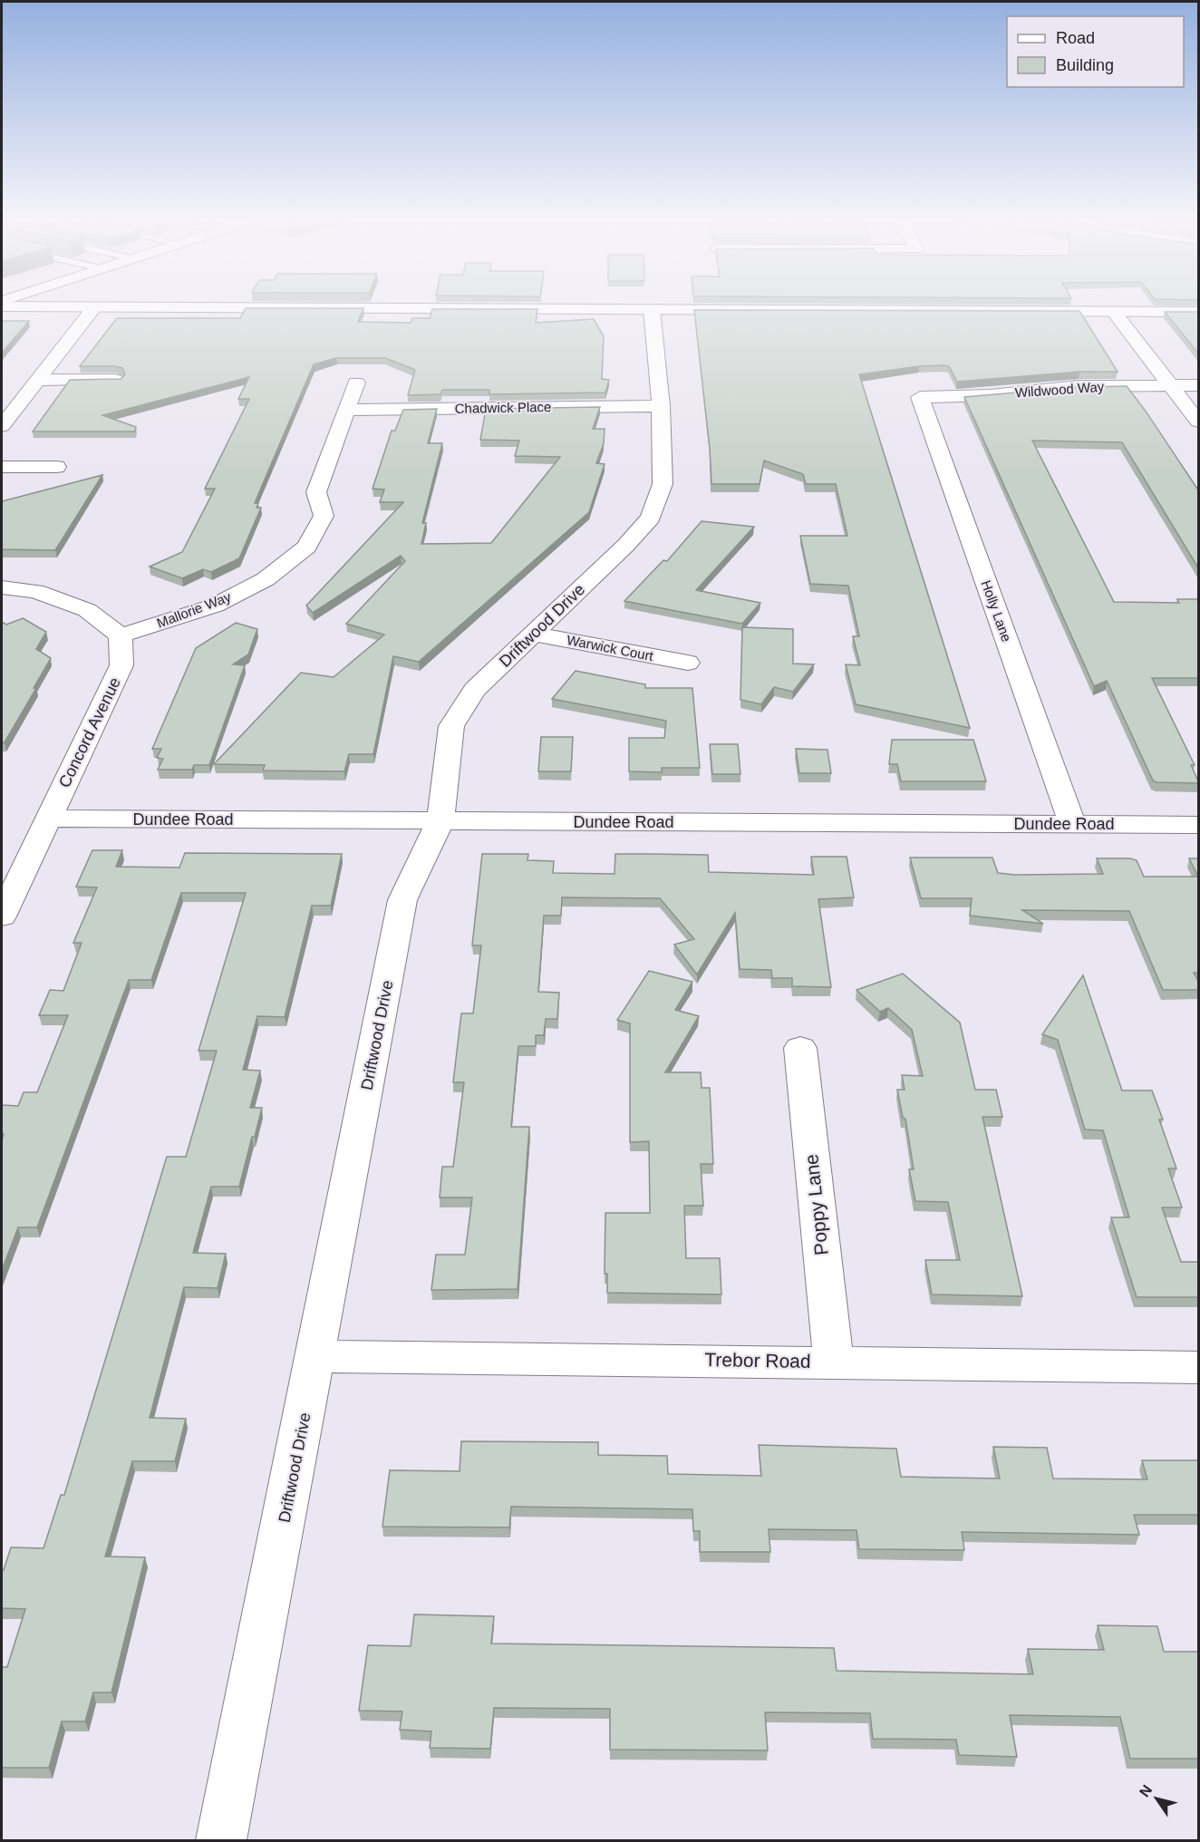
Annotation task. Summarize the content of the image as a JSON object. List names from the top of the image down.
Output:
{
  "streets": {
    "street": [
      "Wildwood Way",
      "Chadwick Place",
      "Mallorie Way",
      "Holly Lane",
      "Driftwood Drive",
      "Warwick Court",
      "Concord Avenue",
      "Dundee Road",
      "Poppy Lane",
      "Trebor Road"
    ]
  },
  "crossings": [
    ["Wildwood Way", "Holly Lane"],
    ["Chadwick Place", "Mallorie Way"],
    ["Chadwick Place", "Driftwood Drive"],
    ["Mallorie Way", "Concord Avenue"],
    ["Holly Lane", "Dundee Road"],
    ["Driftwood Drive", "Warwick Court"],
    ["Driftwood Drive", "Dundee Road"],
    ["Driftwood Drive", "Trebor Road"],
    ["Concord Avenue", "Dundee Road"],
    ["Poppy Lane", "Trebor Road"]
  ],
  "legend": ["Road", "Building"],
  "north": "top left"
}
